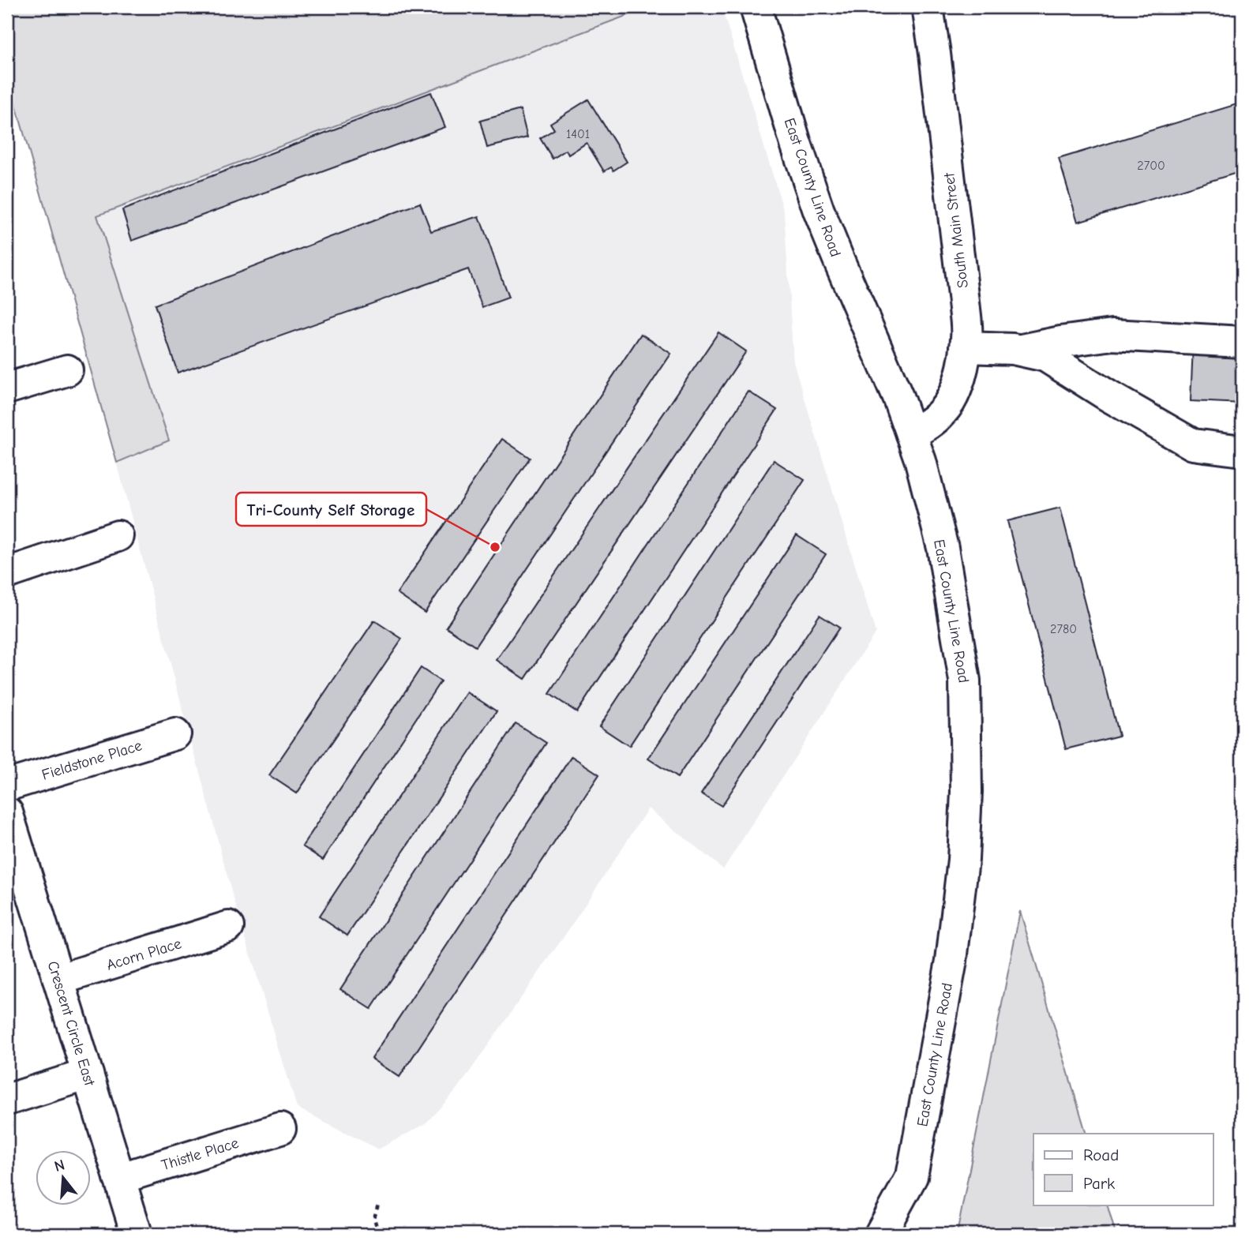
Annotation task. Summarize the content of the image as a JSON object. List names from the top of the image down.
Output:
{
  "streets": {
    "street": [
      "East County Line Road",
      "South Main Street",
      "Fieldstone Place",
      "Acorn Place",
      "Crescent Circle East",
      "Thistle Place"
    ]
  },
  "crossings": [
    ["East County Line Road", "South Main Street"],
    ["Acorn Place", "Crescent Circle East"],
    ["Crescent Circle East", "Thistle Place"]
  ],
  "places": ["Tri-County Self Storage"],
  "house_numbers": ["1401", "2700", "2780"],
  "legend": ["Road", "Park"],
  "north": "top"
}
